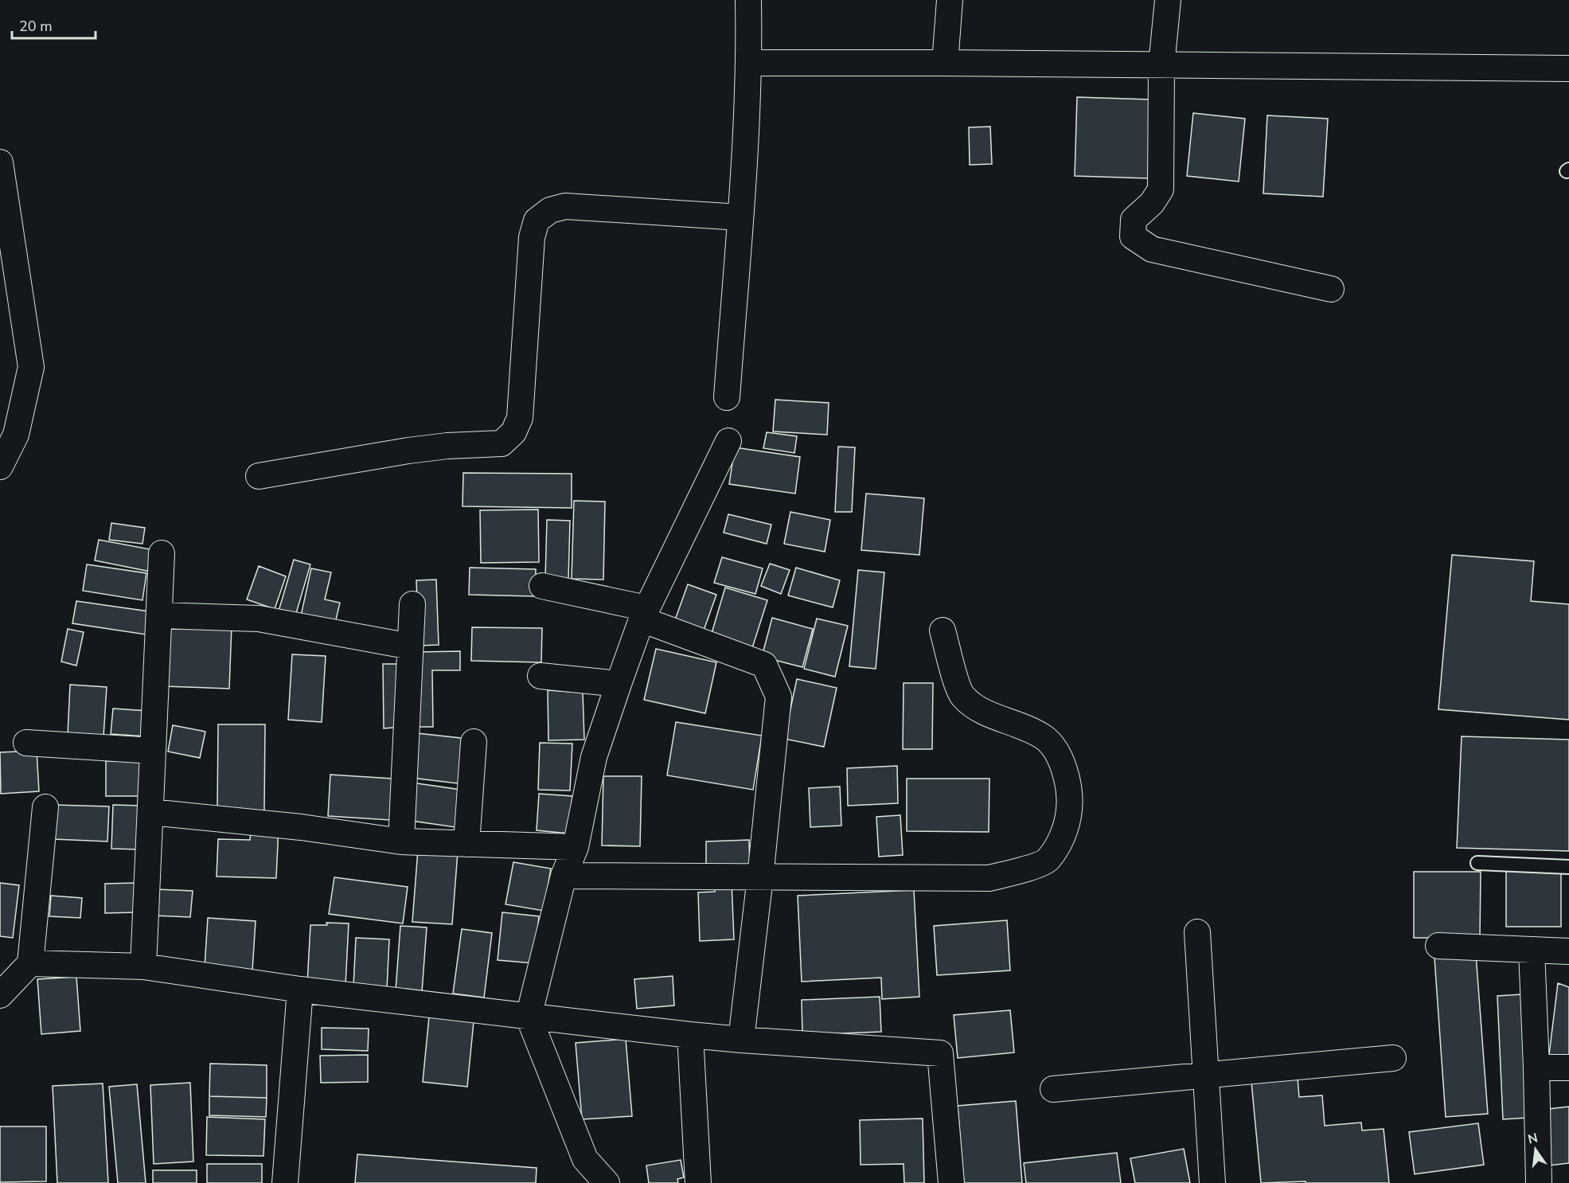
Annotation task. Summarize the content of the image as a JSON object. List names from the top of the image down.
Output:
{
  "scale_bar": "20 m",
  "north": "top"
}
